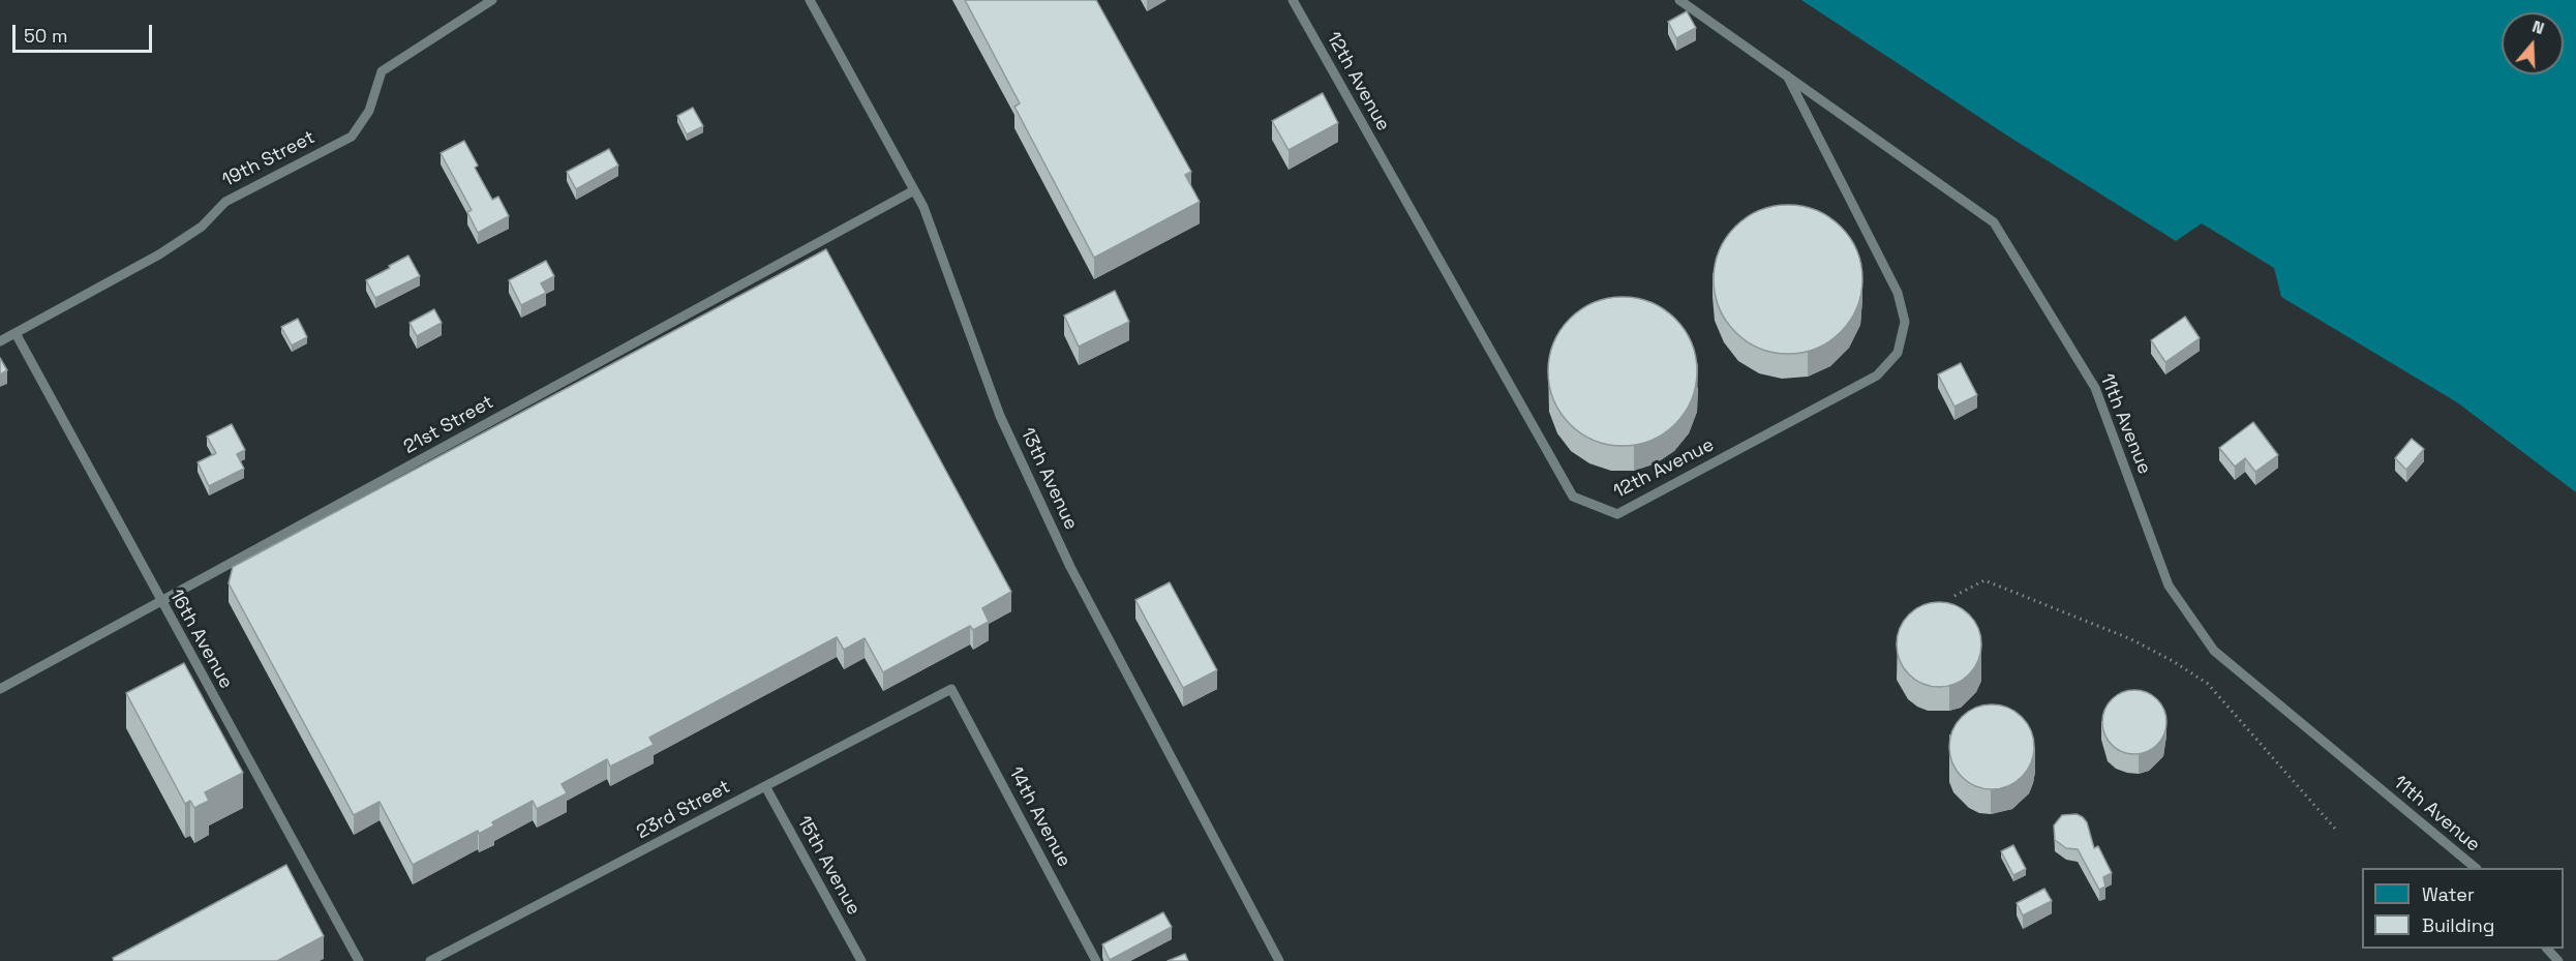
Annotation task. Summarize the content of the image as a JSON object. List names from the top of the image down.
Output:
{
  "streets": {
    "lane": [
      "12th Avenue",
      "19th Street",
      "11th Avenue",
      "21st Street",
      "13th Avenue",
      "16th Avenue",
      "23rd Street",
      "14th Avenue",
      "15th Avenue"
    ]
  },
  "crossings": [
    ["12th Avenue", "11th Avenue"],
    ["19th Street", "16th Avenue"],
    ["21st Street", "13th Avenue"],
    ["21st Street", "16th Avenue"],
    ["23rd Street", "14th Avenue"],
    ["23rd Street", "15th Avenue"]
  ],
  "legend": ["Water", "Building"],
  "scale_bar": "50 m",
  "north": "top"
}
